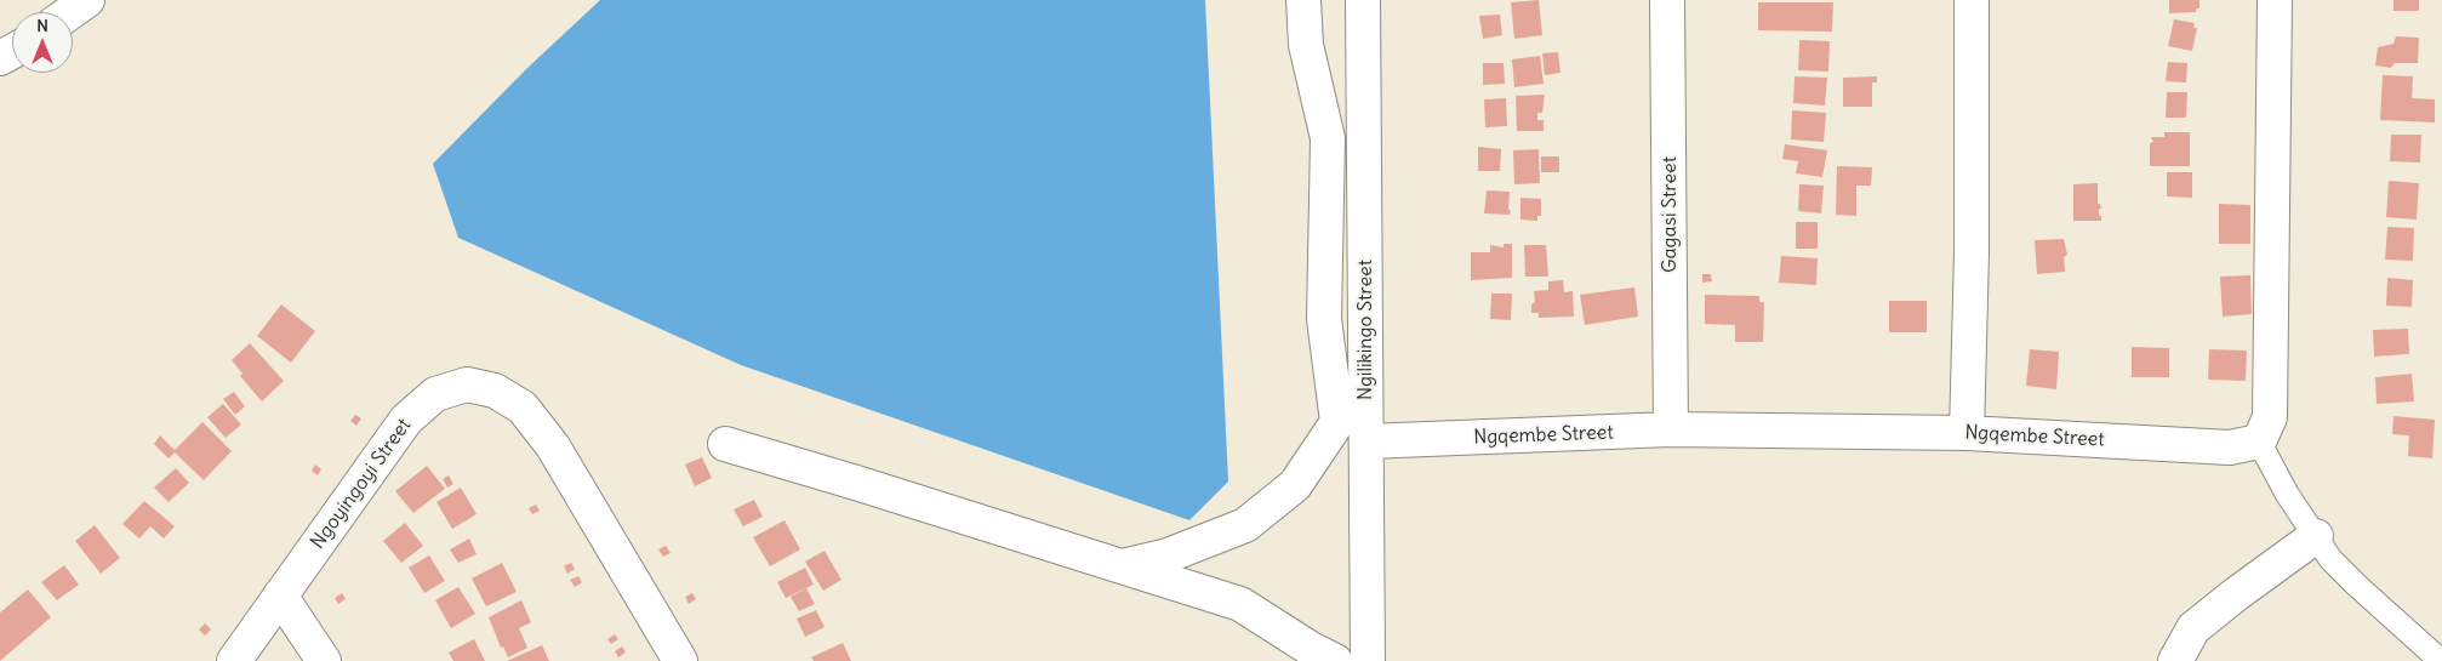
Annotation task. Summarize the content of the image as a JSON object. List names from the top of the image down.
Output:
{
  "streets": {
    "street": [
      "Gagasi Street",
      "Ngilikingo Street",
      "Ngqembe Street",
      "Ngoyingoyi Street"
    ]
  },
  "crossings": [
    ["Gagasi Street", "Ngqembe Street"],
    ["Ngilikingo Street", "Ngqembe Street"]
  ],
  "north": "top"
}
